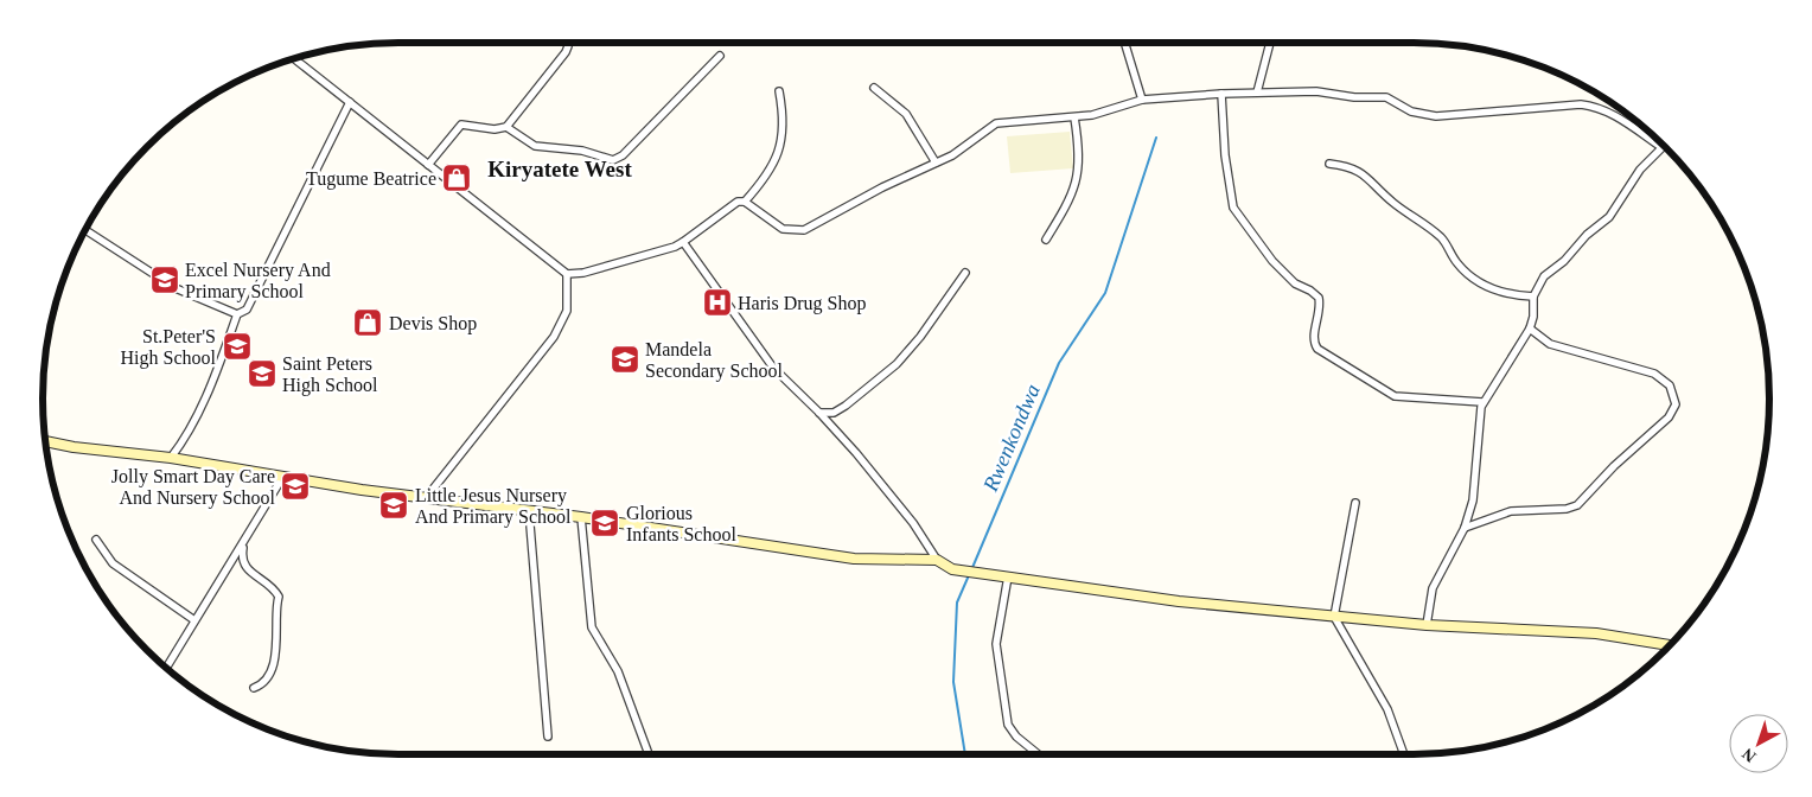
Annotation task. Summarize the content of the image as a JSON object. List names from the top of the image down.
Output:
{
  "districts": ["Kiryatete West"],
  "water": ["Rwenkondwa"],
  "places": {
    "shop": ["Tugume Beatrice", "Devis Shop"],
    "school or university": [
      "Excel Nursery And Primary School",
      "St.Peter'S High School",
      "Mandela Secondary School",
      "Saint Peters High School",
      "Jolly Smart Day Care And Nursery School",
      "Little Jesus Nursery And Primary School",
      "Glorious Infants School"
    ],
    "hospital": ["Haris Drug Shop"]
  },
  "north": "bottom left"
}
